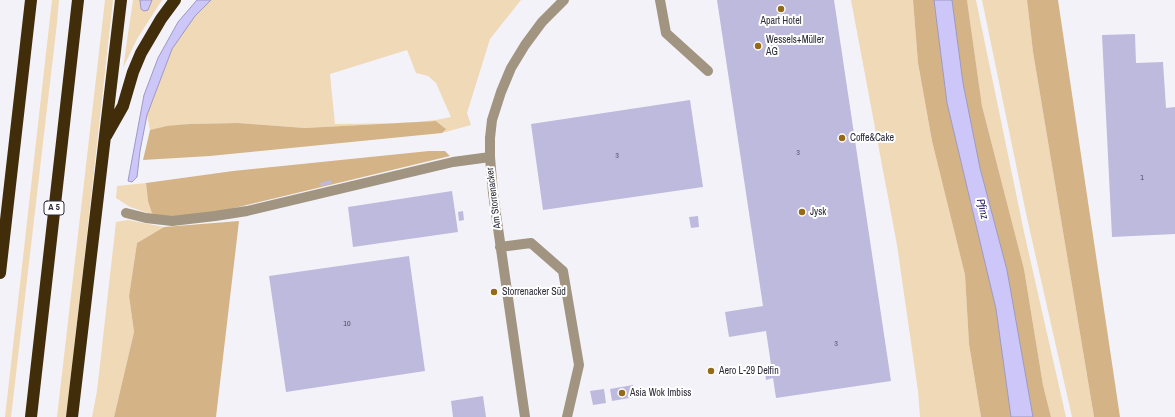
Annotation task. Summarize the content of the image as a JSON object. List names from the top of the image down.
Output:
{
  "streets": {
    "highway": ["A 5"],
    "street": ["Am Storrenacker"]
  },
  "water": ["Pfinz"],
  "places": [
    "Apart Hotel",
    "Wessels+Müller AG",
    "Coffe&Cake",
    "Jysk",
    "Storrenacker Süd",
    "Aero L-29 Delfin",
    "Asia Wok Imbiss"
  ],
  "house_numbers": [
    "3",
    "3",
    "1",
    "10",
    "3"
  ]
}
